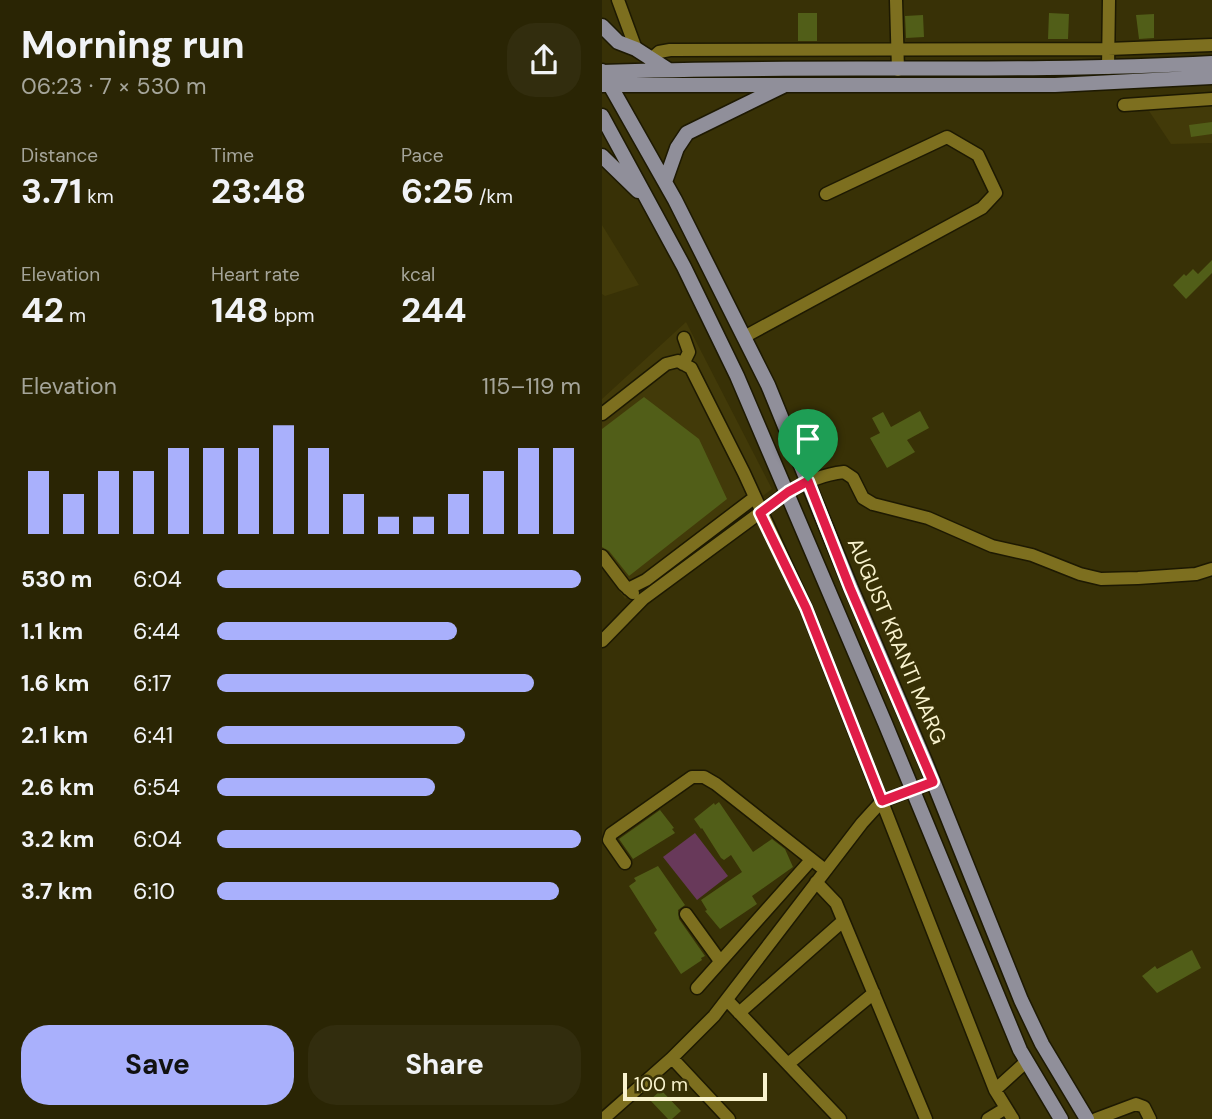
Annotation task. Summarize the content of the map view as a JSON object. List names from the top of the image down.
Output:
{
  "streets": {
    "main road": ["AUGUST KRANTI MARG"]
  },
  "scale_bar": "100 m",
  "page": {
    "heading": ["Morning run", "06:23 · 7 × 530 m"],
    "stats": [
      ["Distance", "3.71 km"],
      ["Time", "23:48"],
      ["Pace", "6:25 /km"],
      ["Elevation", "42 m"],
      ["Heart rate", "148 bpm"],
      ["kcal", "244"]
    ],
    "chart": ["Elevation", "115–119 m"],
    "list": [
      {
        "name": "530 m",
        "note": "6:04"
      },
      {
        "name": "1.1 km",
        "note": "6:44"
      },
      {
        "name": "1.6 km",
        "note": "6:17"
      },
      {
        "name": "2.1 km",
        "note": "6:41"
      },
      {
        "name": "2.6 km",
        "note": "6:54"
      },
      {
        "name": "3.2 km",
        "note": "6:04"
      },
      {
        "name": "3.7 km",
        "note": "6:10"
      }
    ],
    "buttons": ["Save", "Share"],
    "scale": "100 m"
  }
}
